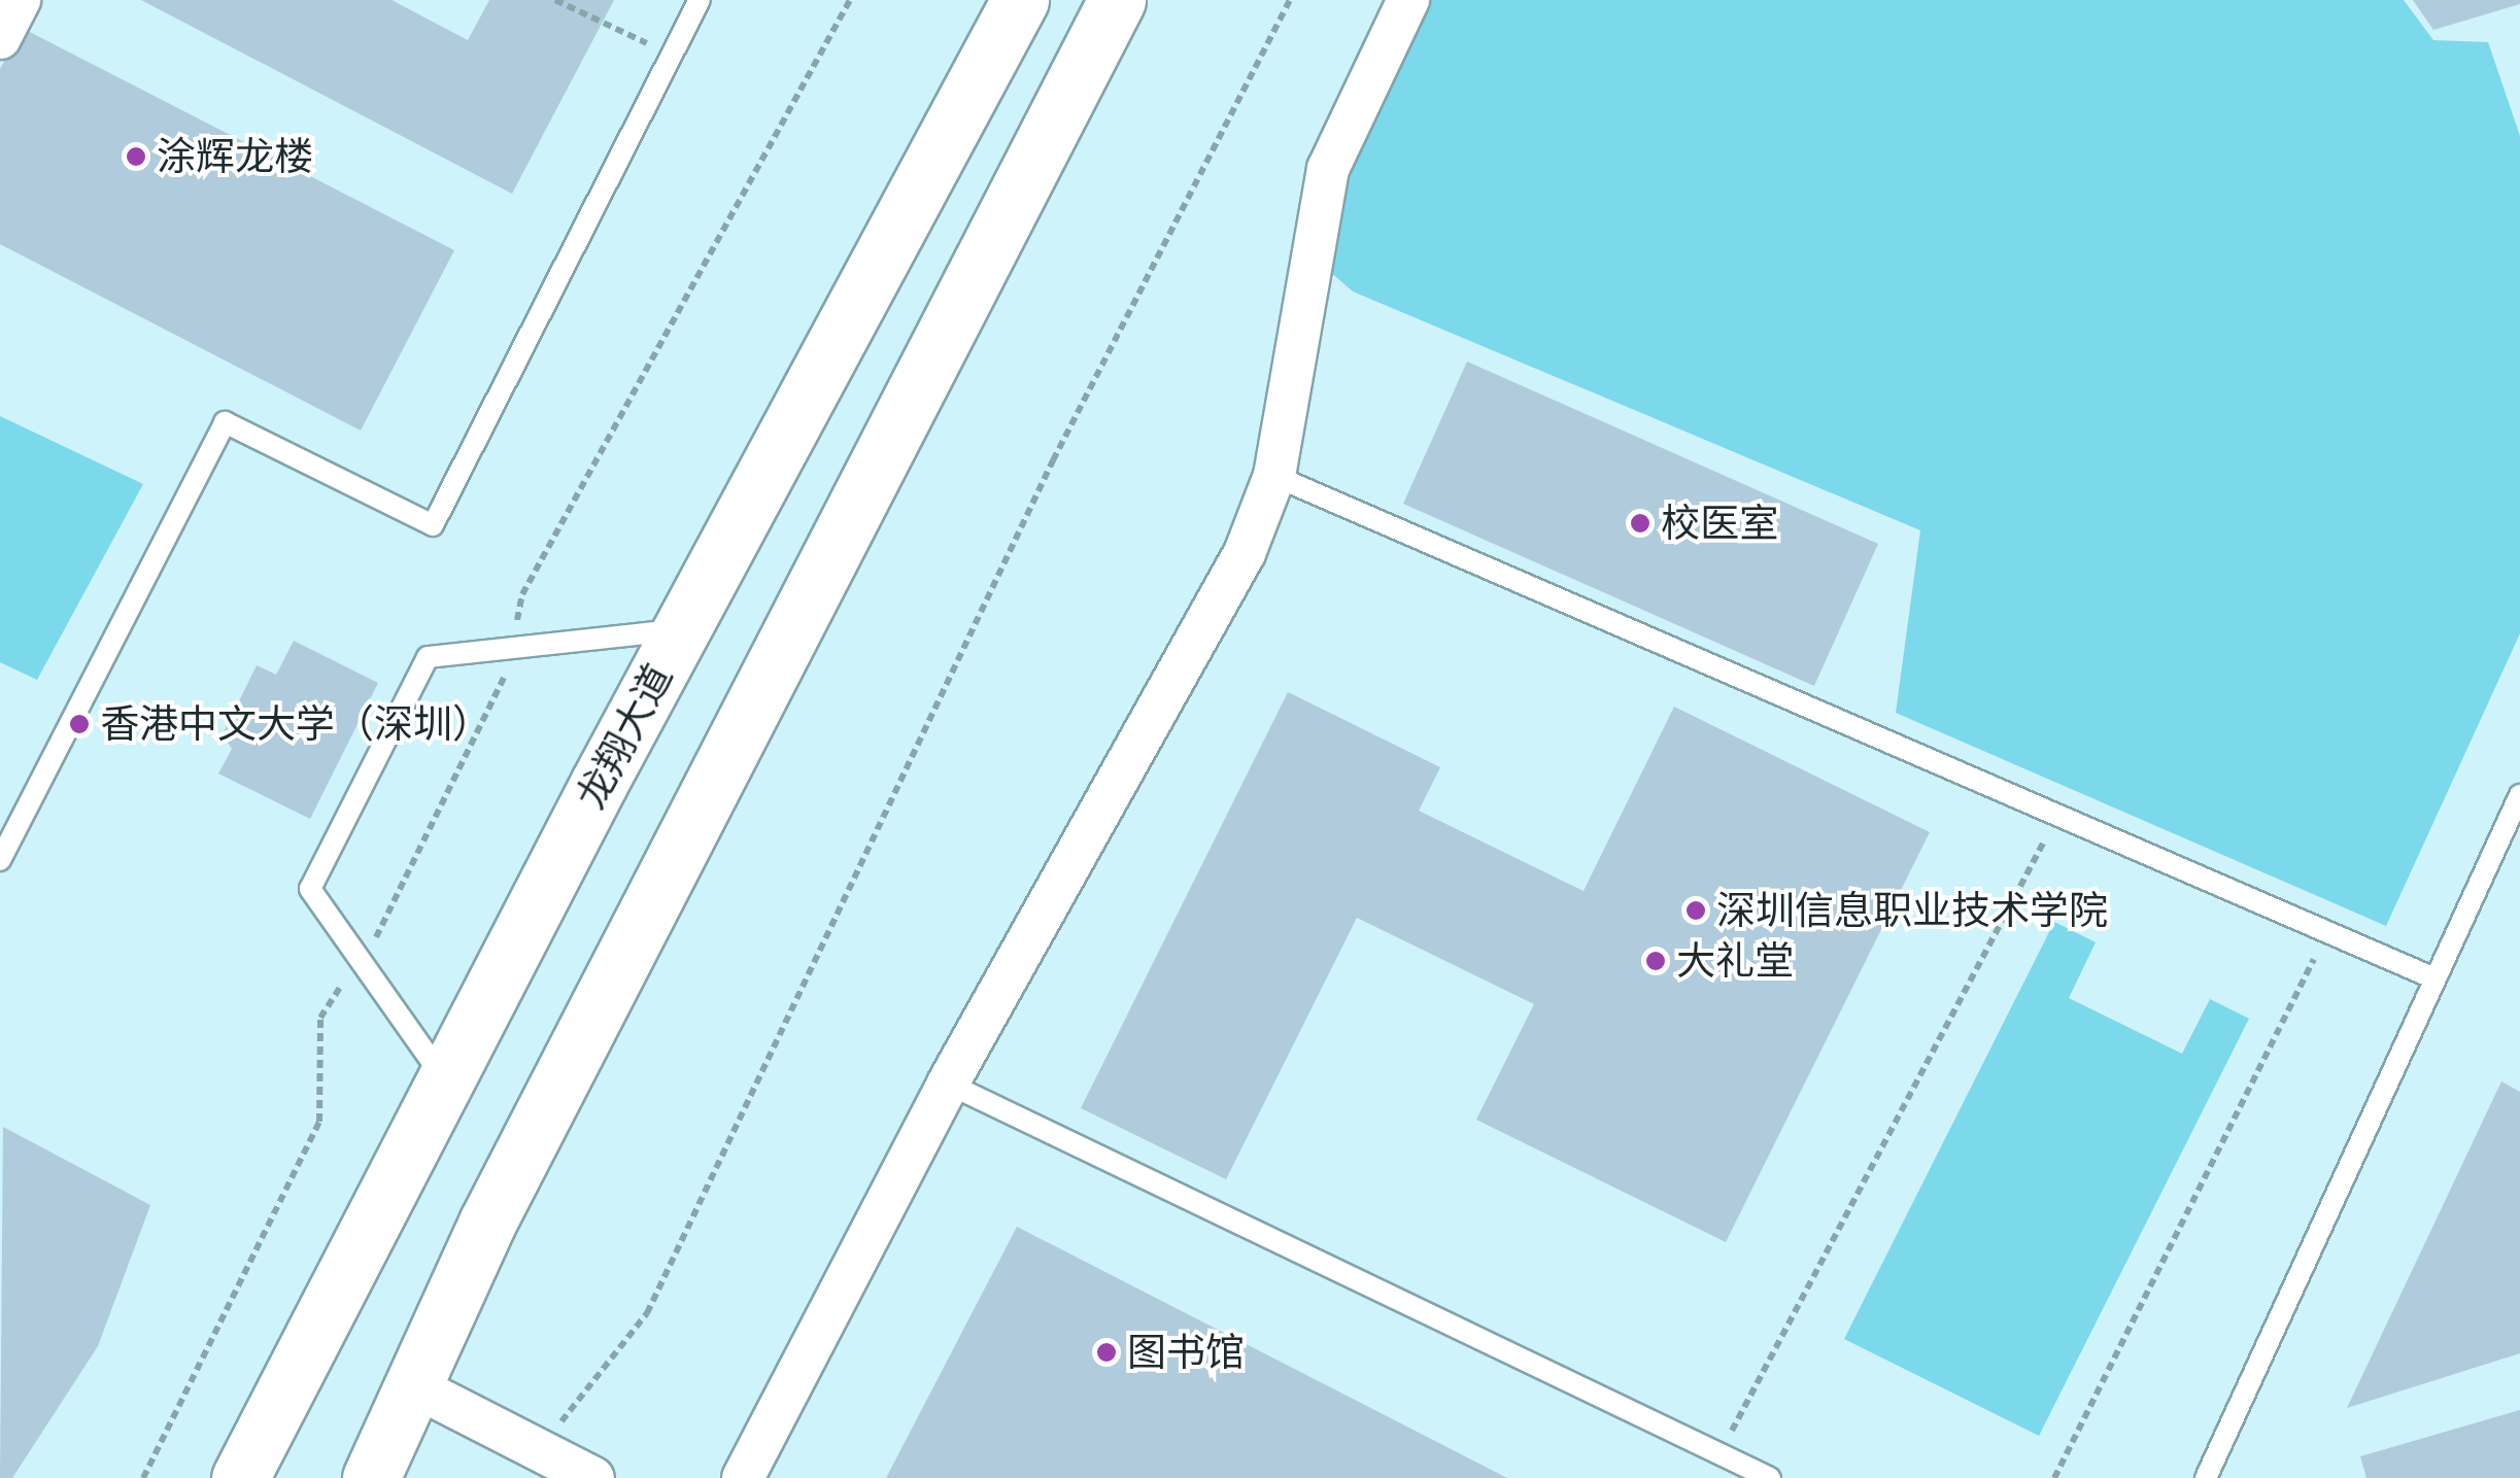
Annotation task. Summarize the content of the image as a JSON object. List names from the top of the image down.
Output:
{
  "streets": {
    "main road": ["龙翔大道"]
  },
  "places": [
    "涂辉龙楼",
    "校医室",
    "香港中文大学（深圳）",
    "深圳信息职业技术学院",
    "大礼堂",
    "图书馆"
  ]
}
